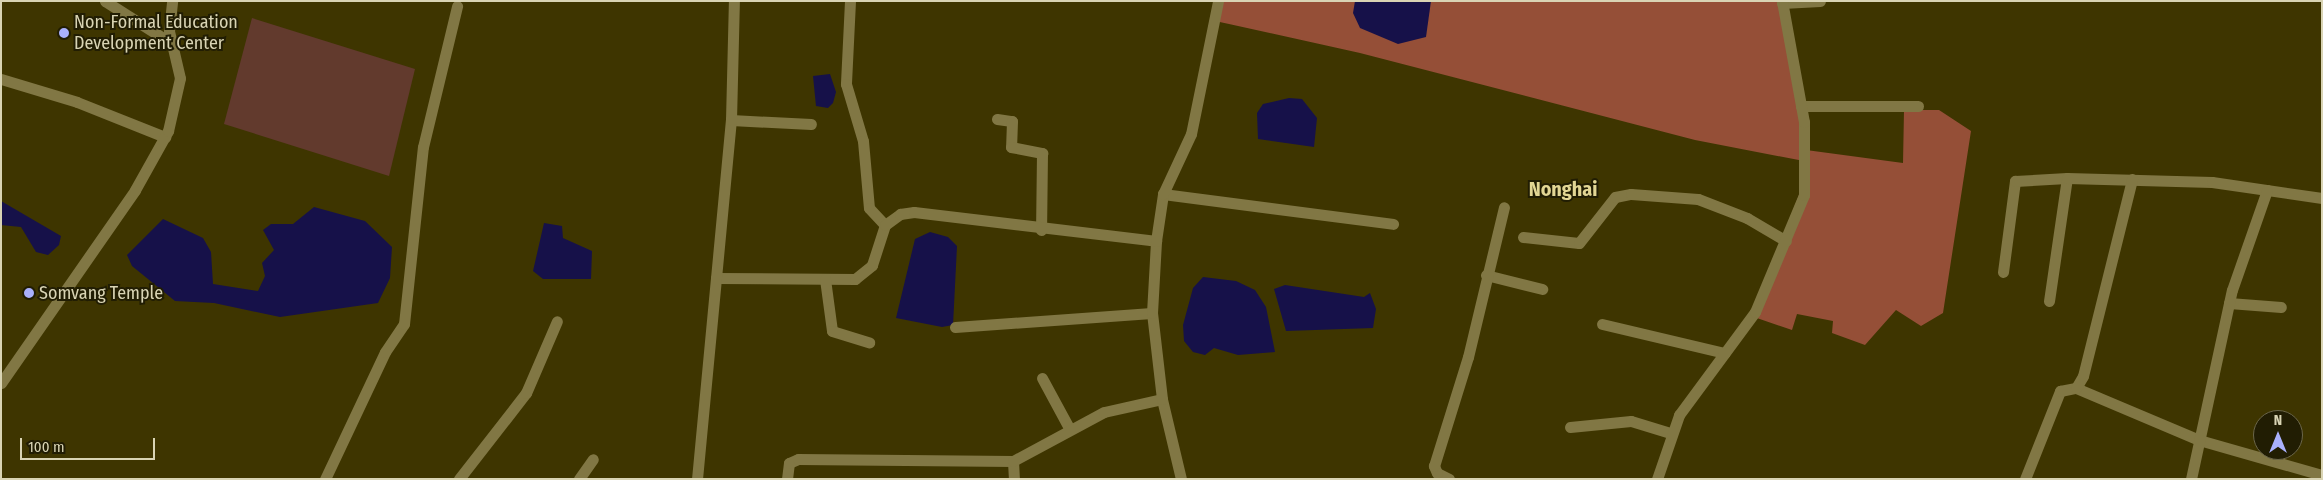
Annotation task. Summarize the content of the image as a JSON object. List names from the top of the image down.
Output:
{
  "districts": ["Nonghai"],
  "places": ["Non-Formal Education Development Center", "Somvang Temple"],
  "scale_bar": "100 m",
  "north": "top"
}
